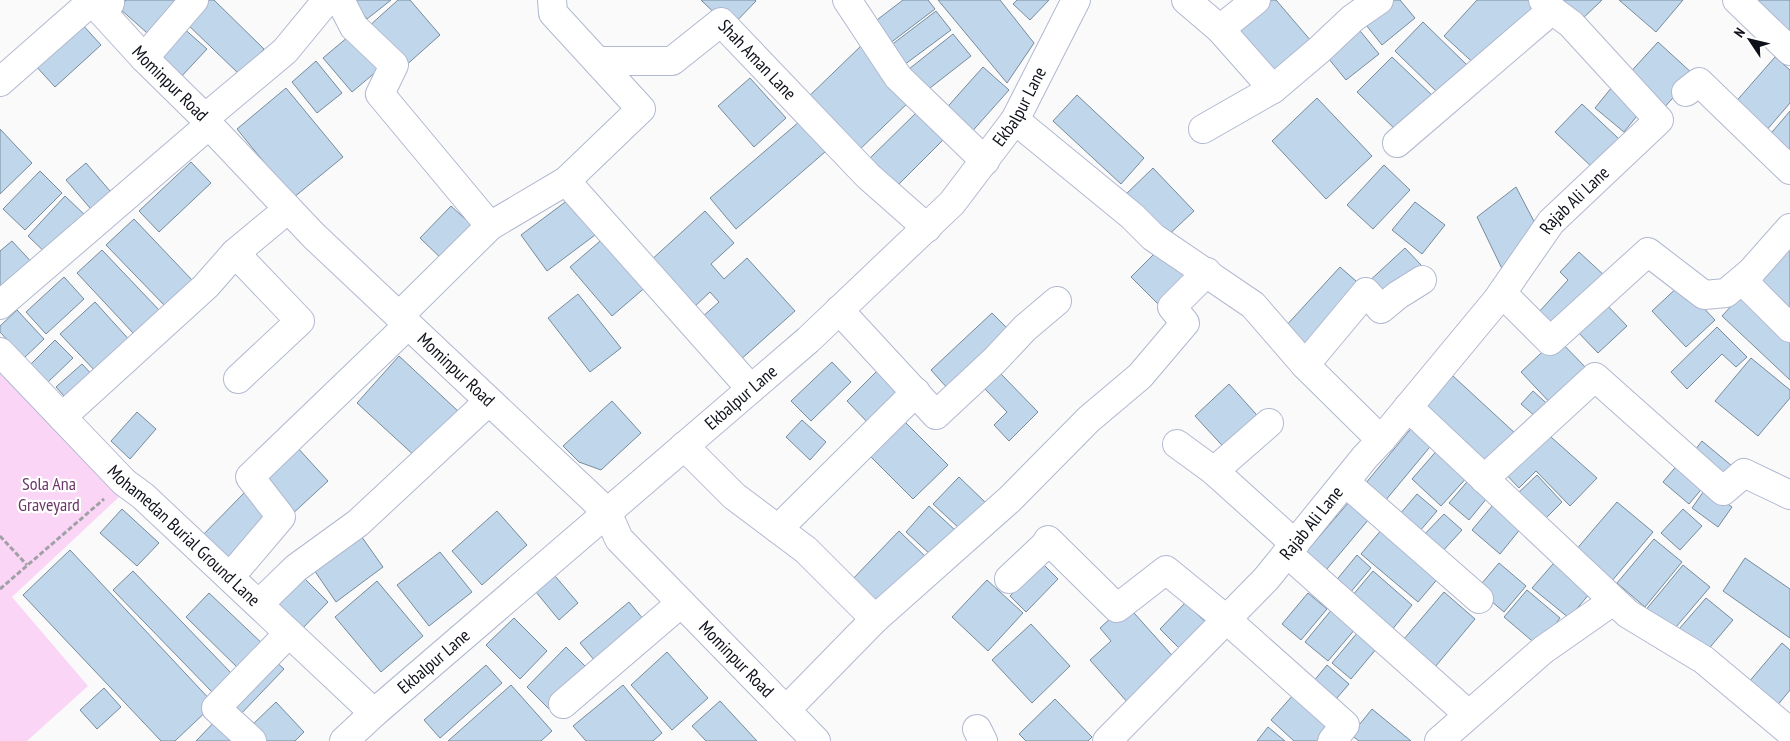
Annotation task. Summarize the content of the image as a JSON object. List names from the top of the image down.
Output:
{
  "streets": {
    "street": [
      "Shah Aman Lane",
      "Mominpur Road",
      "Ekbalpur Lane",
      "Rajab Ali Lane",
      "Mohamedan Burial Ground Lane"
    ]
  },
  "crossings": [
    ["Shah Aman Lane", "Ekbalpur Lane"],
    ["Mominpur Road", "Ekbalpur Lane"],
    ["Ekbalpur Lane", "Mohamedan Burial Ground Lane"]
  ],
  "parks": ["Sola Ana Graveyard"],
  "north": "top left"
}
